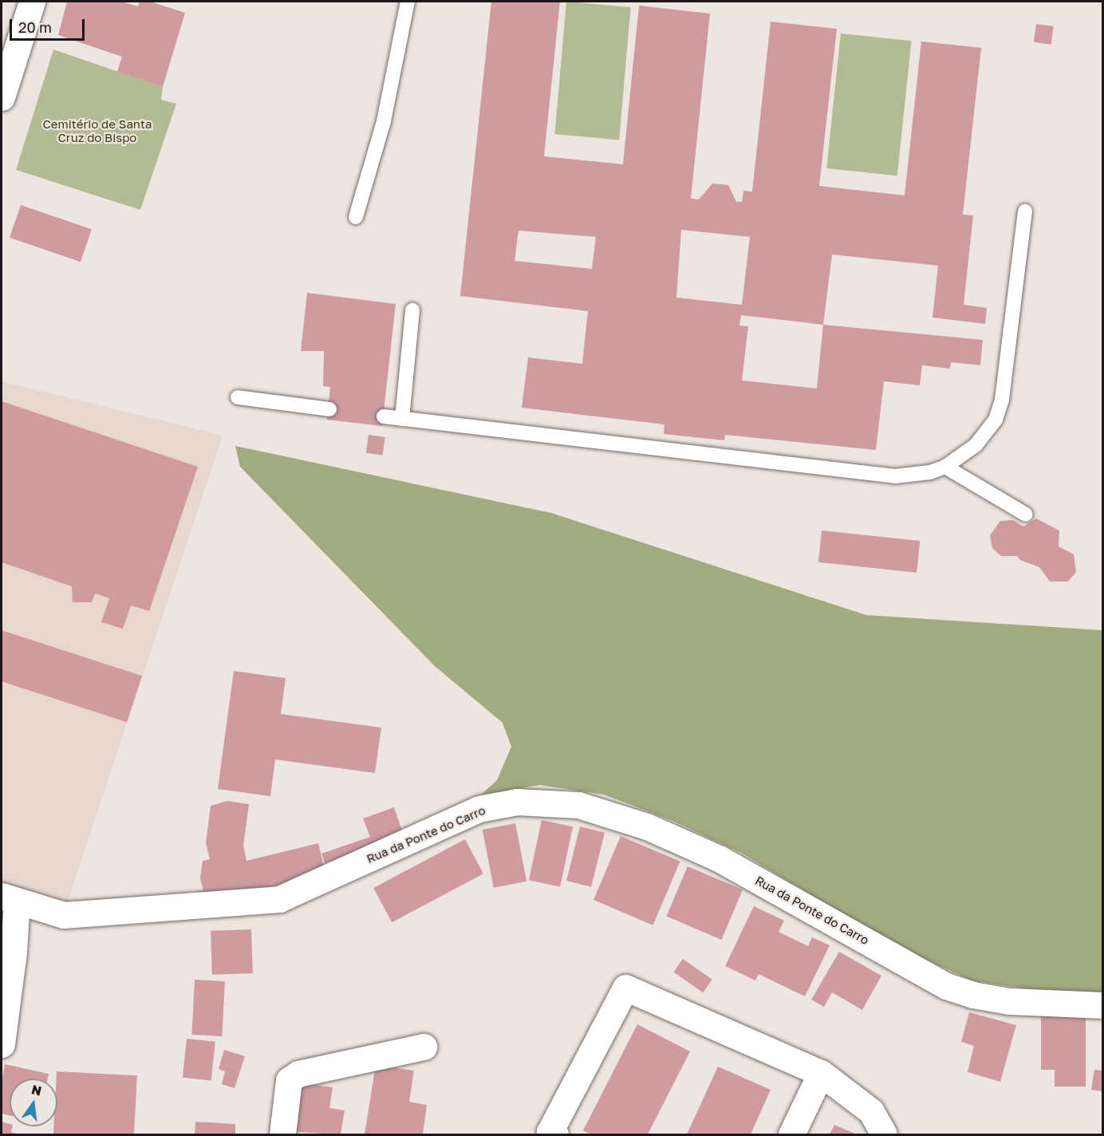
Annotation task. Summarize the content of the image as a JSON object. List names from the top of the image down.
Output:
{
  "streets": {
    "street": ["Rua da Ponte do Carro"]
  },
  "parks": ["Cemitério de Santa Cruz do Bispo"],
  "scale_bar": "20 m",
  "north": "top"
}
